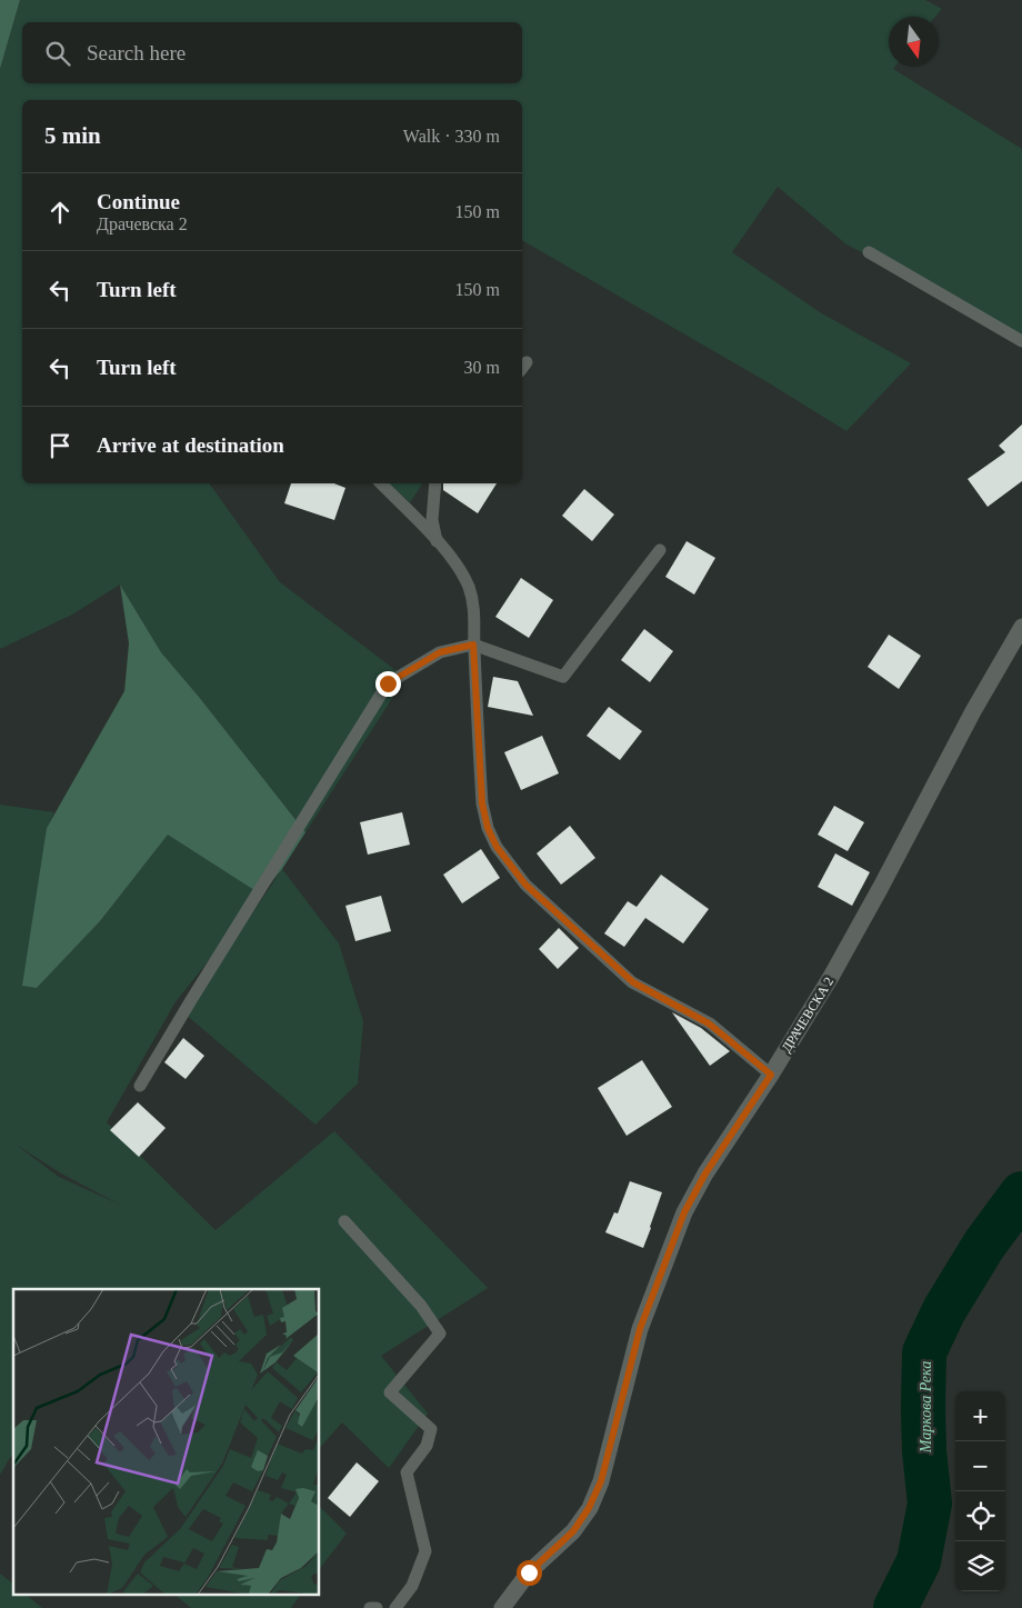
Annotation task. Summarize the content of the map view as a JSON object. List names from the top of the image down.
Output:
{
  "streets": {
    "street": ["ДРАЧЕВСКА 2"]
  },
  "water": ["Маркова Река"],
  "north": "bottom",
  "page": {
    "search": "Search here",
    "heading": ["5 min", "Walk · 330 m"],
    "list": [
      ["Continue", "Драчевска 2", "150 m"],
      ["Turn left", "150 m"],
      ["Turn left", "30 m"],
      "Arrive at destination"
    ],
    "map_buttons": ["+", "−"]
  }
}
